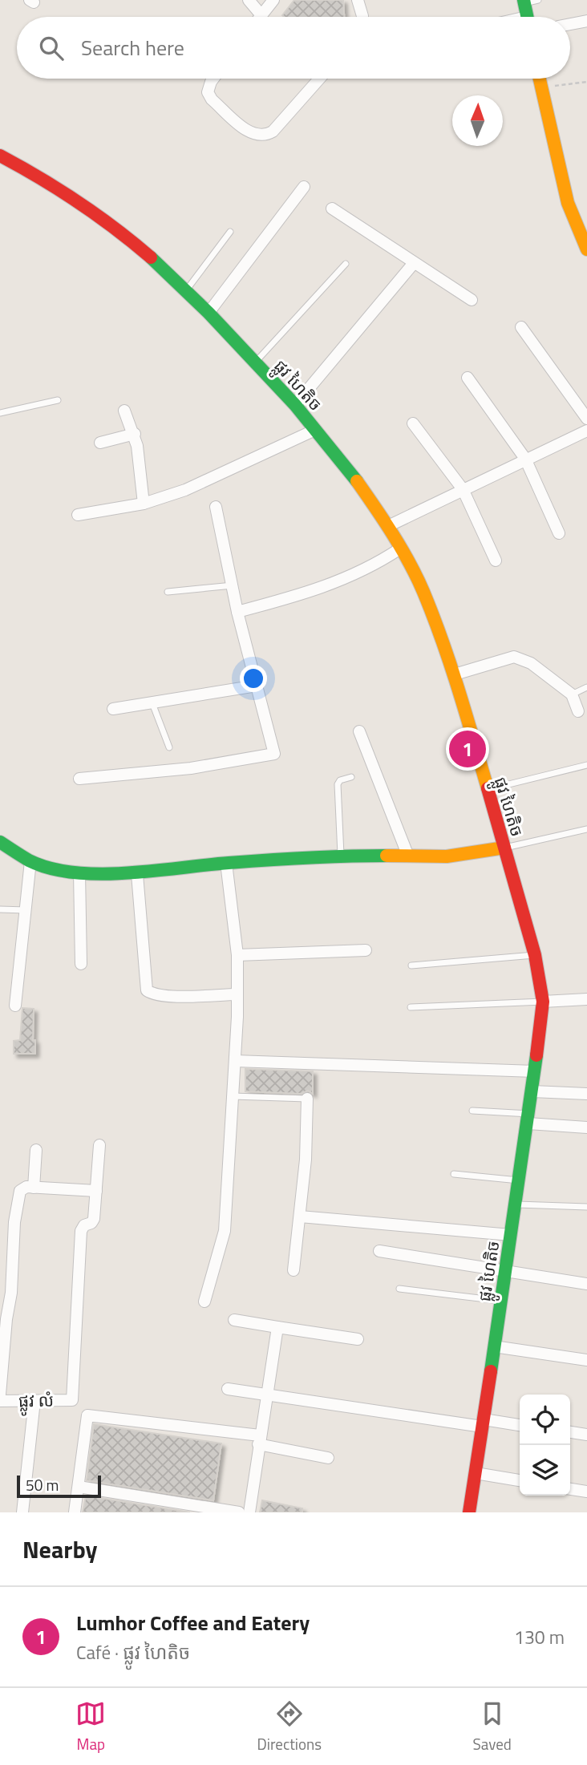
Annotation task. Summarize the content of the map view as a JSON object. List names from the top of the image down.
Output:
{
  "streets": {
    "street": ["ផ្លូវ ហៃតិច", "ផ្លូវ លំ"]
  },
  "scale_bar": "50 m",
  "north": "top",
  "page": {
    "search": "Search here",
    "pins": "1",
    "scale": "50 m",
    "heading": "Nearby",
    "list": [
      {
        "mark": "1",
        "name": "Lumhor Coffee and Eatery",
        "note": "Café · ផ្លូវ ហៃតិច",
        "value": "130 m"
      }
    ],
    "nav": ["Map", "Directions", "Saved"]
  }
}
